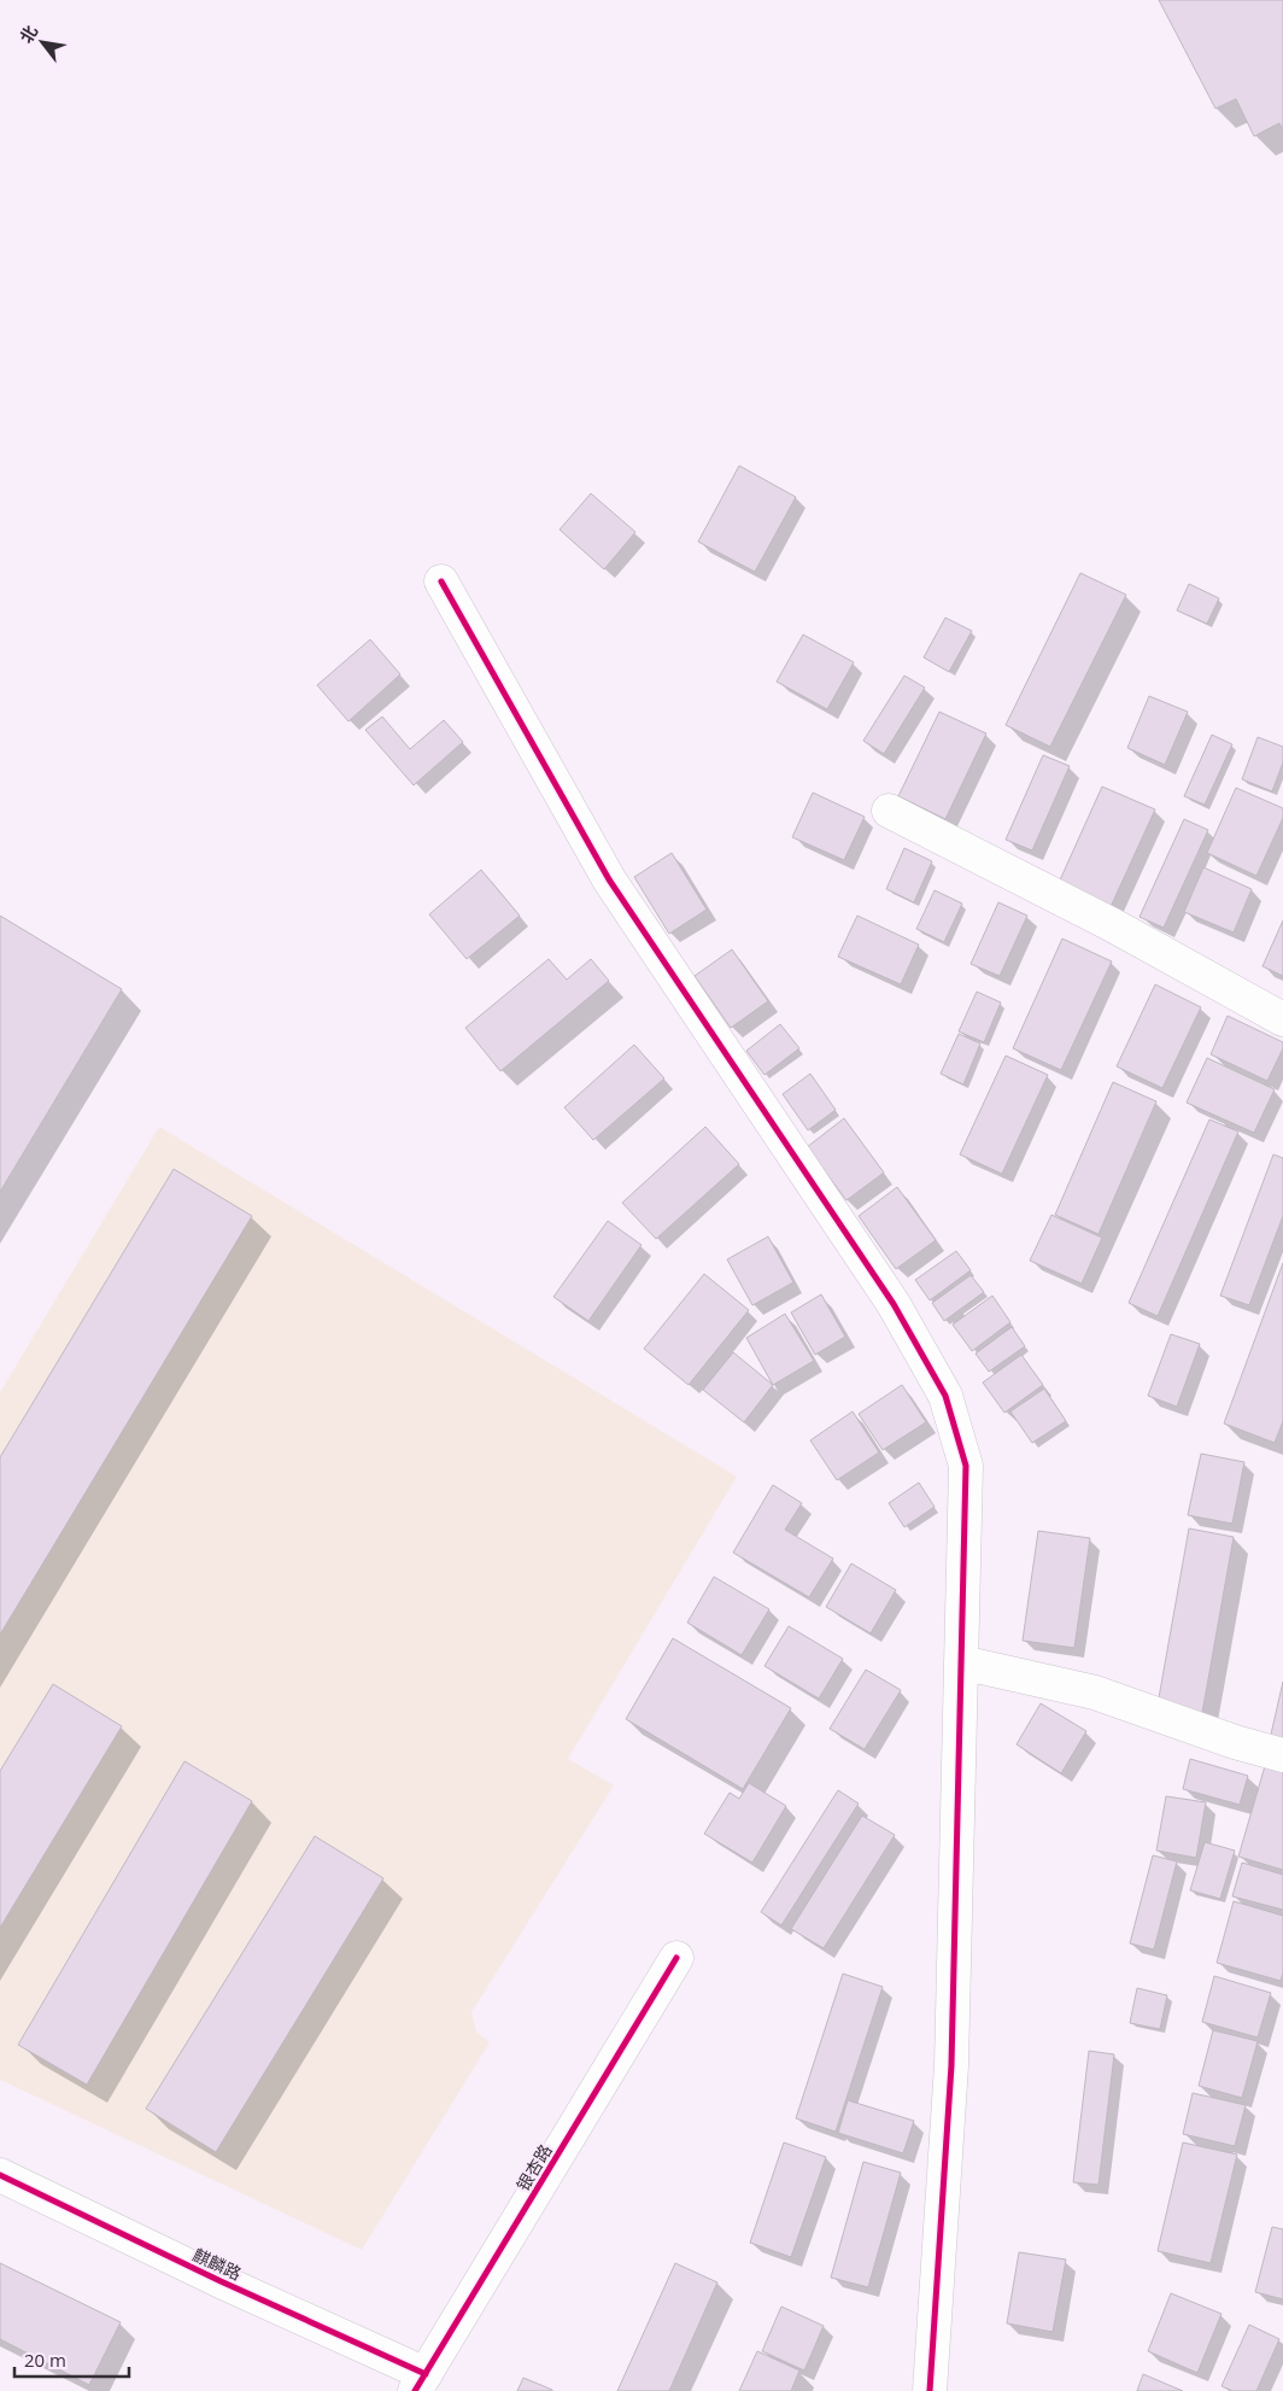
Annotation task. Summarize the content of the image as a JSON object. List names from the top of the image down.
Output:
{
  "streets": {
    "street": ["银杏路", "麒麟路"]
  },
  "crossings": [
    ["银杏路", "麒麟路"]
  ],
  "scale_bar": "20 m",
  "north": "top left"
}
